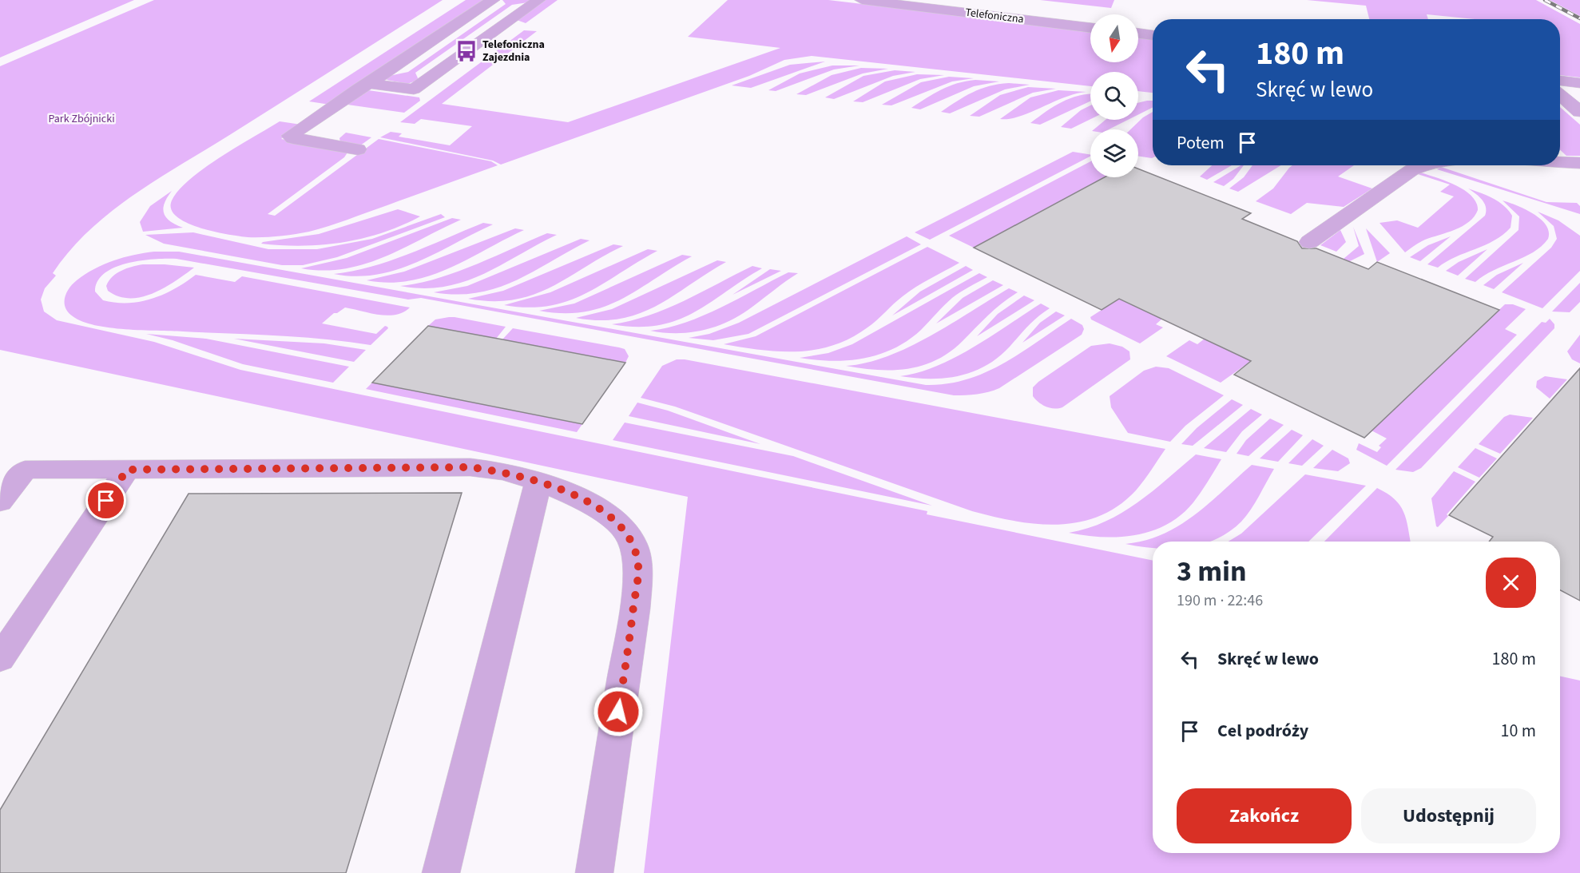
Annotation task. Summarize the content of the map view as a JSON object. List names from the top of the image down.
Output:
{
  "streets": {
    "street": ["Telefoniczna"]
  },
  "parks": ["Park Zbójnicki"],
  "places": {
    "bus stop": ["Telefoniczna Zajezdnia"]
  },
  "north": "bottom",
  "page": {
    "turn": ["180 m", "Skręć w lewo"],
    "then": "Potem",
    "heading": ["3 min", "190 m · 22:46"],
    "list": [
      {
        "name": "Skręć w lewo",
        "value": "180 m"
      },
      {
        "name": "Cel podróży",
        "value": "10 m"
      }
    ],
    "buttons": ["Zakończ", "Udostępnij"]
  }
}
